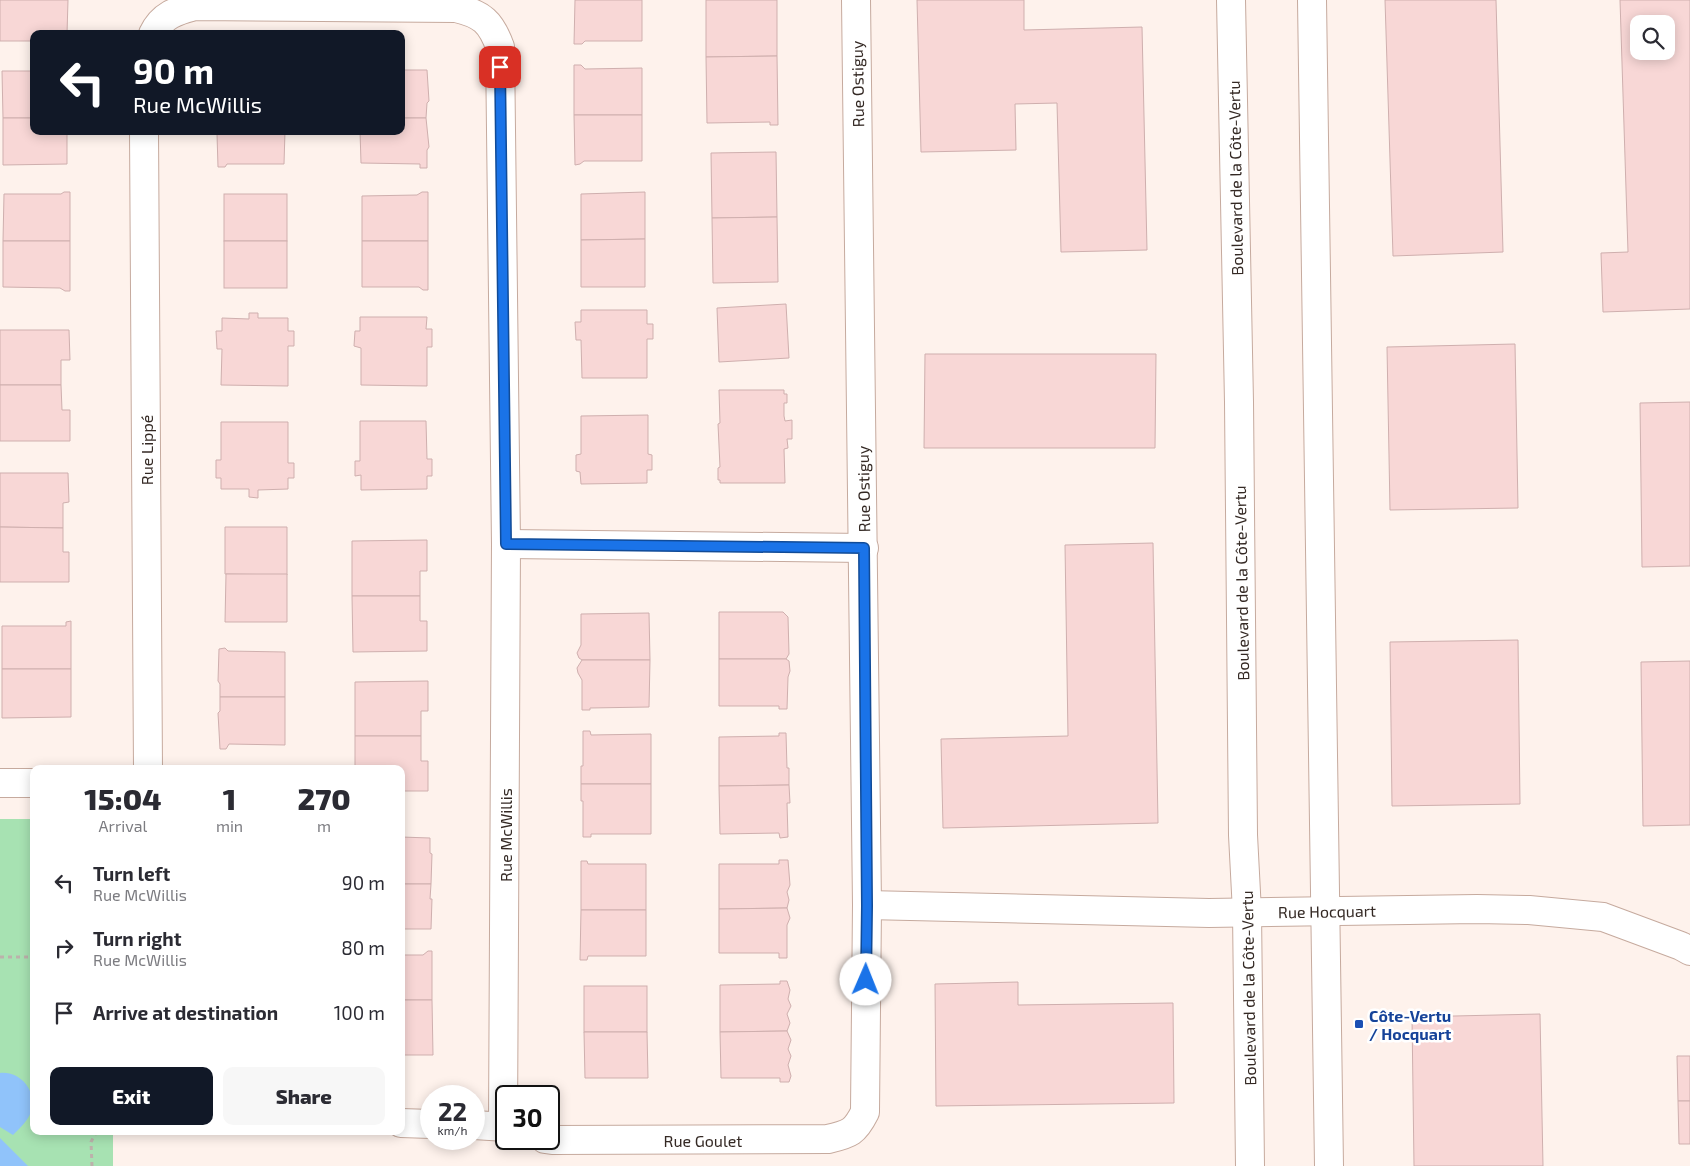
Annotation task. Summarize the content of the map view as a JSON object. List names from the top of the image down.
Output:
{
  "streets": {
    "street": [
      "Rue Ostiguy",
      "Boulevard de la Côte-Vertu",
      "Rue Lippé",
      "Rue McWillis",
      "Rue Hocquart",
      "Rue Goulet"
    ]
  },
  "crossings": [
    ["Rue Ostiguy", "Rue Hocquart"],
    ["Rue Ostiguy", "Rue Goulet"],
    ["Boulevard de la Côte-Vertu", "Rue Hocquart"]
  ],
  "places": {
    "transit": ["Côte-Vertu / Hocquart"]
  },
  "page": {
    "turn": ["90 m", "Rue McWillis"],
    "eta": [
      "15:04",
      "Arrival",
      "1",
      "min",
      "270",
      "m"
    ],
    "list": [
      {
        "name": "Turn left",
        "note": "Rue McWillis",
        "value": "90 m"
      },
      {
        "name": "Turn right",
        "note": "Rue McWillis",
        "value": "80 m"
      },
      {
        "name": "Arrive at destination",
        "value": "100 m"
      }
    ],
    "buttons": ["Exit", "Share"],
    "speed": "22 km/h",
    "limit": "30"
  }
}
